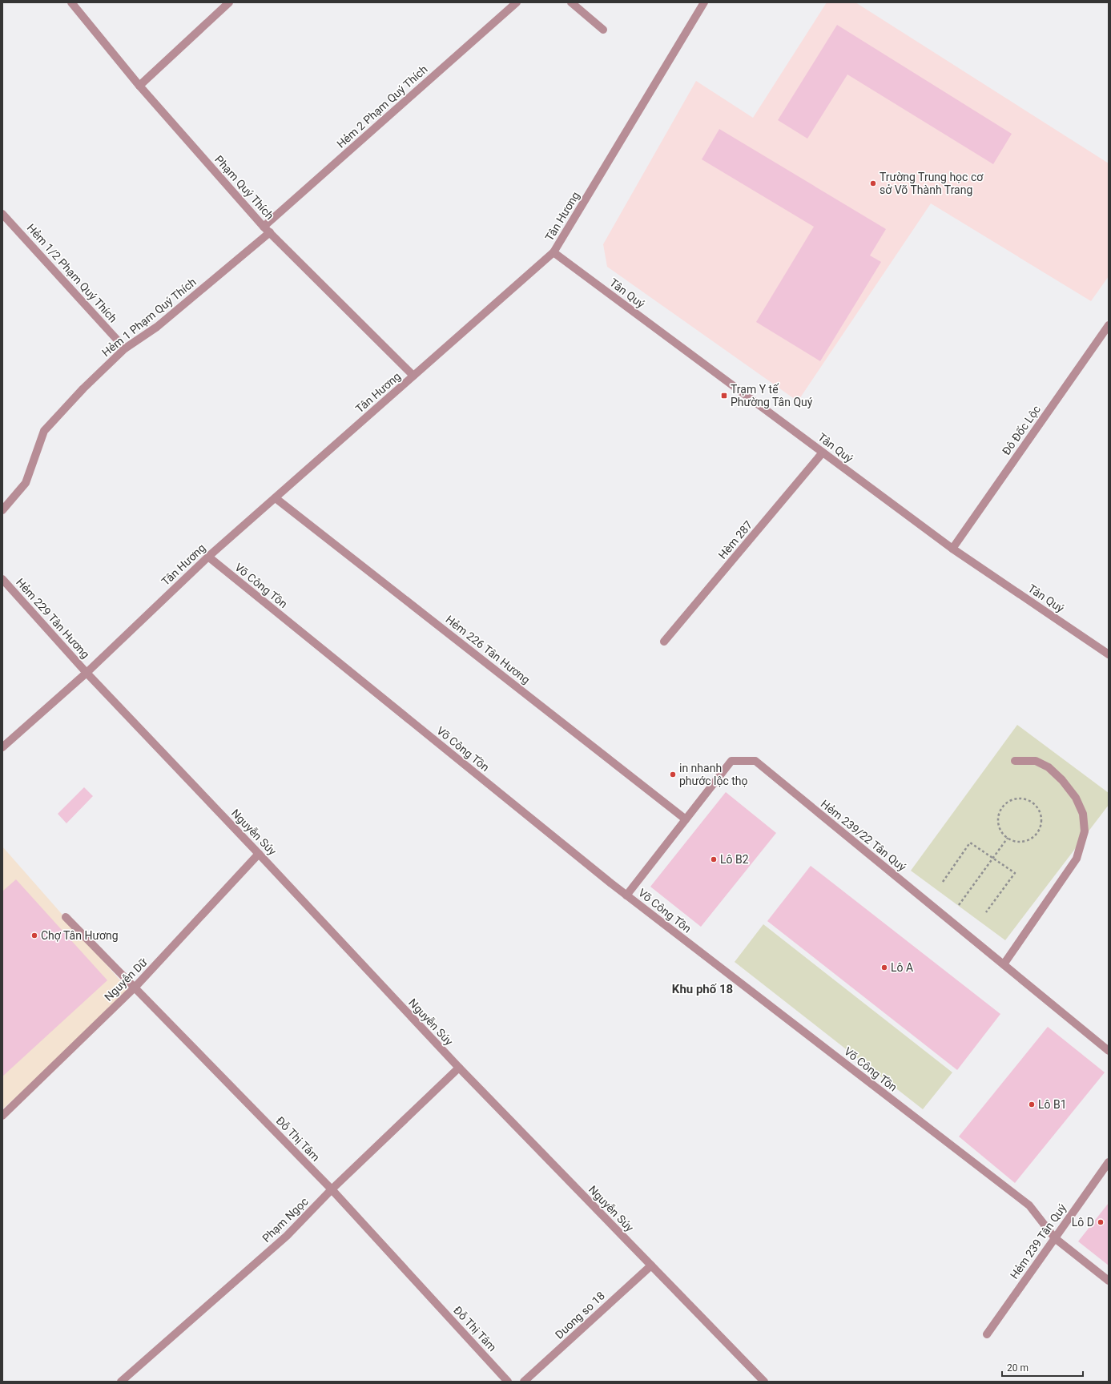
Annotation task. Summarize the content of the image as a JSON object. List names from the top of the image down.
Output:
{
  "streets": {
    "street": [
      "Hẻm 2 Phạm Quý Thích",
      "Phạm Quý Thích",
      "Tân Hương",
      "Hẻm 1/2 Phạm Quý Thích",
      "Tân Quý",
      "Hẻm 1 Phạm Quý Thích",
      "Đô Đốc Lộc",
      "Hèm 287",
      "Võ Công Tồn",
      "Hẻm 229 Tân Hương",
      "Hẻm 226 Tân Hương",
      "Nguyễn Súy",
      "Hẻm 239/22 Tân Quý",
      "Nguyễn Dữ",
      "Đỗ Thị Tâm",
      "Phạm Ngọc",
      "Hẻm 239 Tân Quý",
      "Duong so 18"
    ]
  },
  "crossings": [
    ["Hẻm 2 Phạm Quý Thích", "Phạm Quý Thích"],
    ["Phạm Quý Thích", "Tân Hương"],
    ["Phạm Quý Thích", "Hẻm 1 Phạm Quý Thích"],
    ["Tân Hương", "Tân Quý"],
    ["Tân Hương", "Võ Công Tồn"],
    ["Tân Hương", "Hẻm 229 Tân Hương"],
    ["Tân Hương", "Hẻm 226 Tân Hương"],
    ["Tân Hương", "Nguyễn Súy"],
    ["Hẻm 1/2 Phạm Quý Thích", "Hẻm 1 Phạm Quý Thích"],
    ["Tân Quý", "Đô Đốc Lộc"],
    ["Tân Quý", "Hèm 287"],
    ["Võ Công Tồn", "Hẻm 239/22 Tân Quý"],
    ["Võ Công Tồn", "Hẻm 239 Tân Quý"],
    ["Hẻm 229 Tân Hương", "Nguyễn Súy"],
    ["Hẻm 226 Tân Hương", "Hẻm 239/22 Tân Quý"],
    ["Nguyễn Súy", "Nguyễn Dữ"],
    ["Nguyễn Súy", "Phạm Ngọc"],
    ["Nguyễn Súy", "Duong so 18"],
    ["Nguyễn Dữ", "Đỗ Thị Tâm"],
    ["Đỗ Thị Tâm", "Phạm Ngọc"]
  ],
  "districts": ["Khu phố 18"],
  "places": {
    "other": [
      "Trường Trung học cơ sở Võ Thành Trang",
      "in nhanh phước lộc thọ",
      "Lô B2",
      "Chợ Tân Hương",
      "Lô A",
      "Lô B1",
      "Lô D"
    ],
    "transit": ["Trạm Y tế Phường Tân Quý"]
  },
  "scale_bar": "20 m"
}
